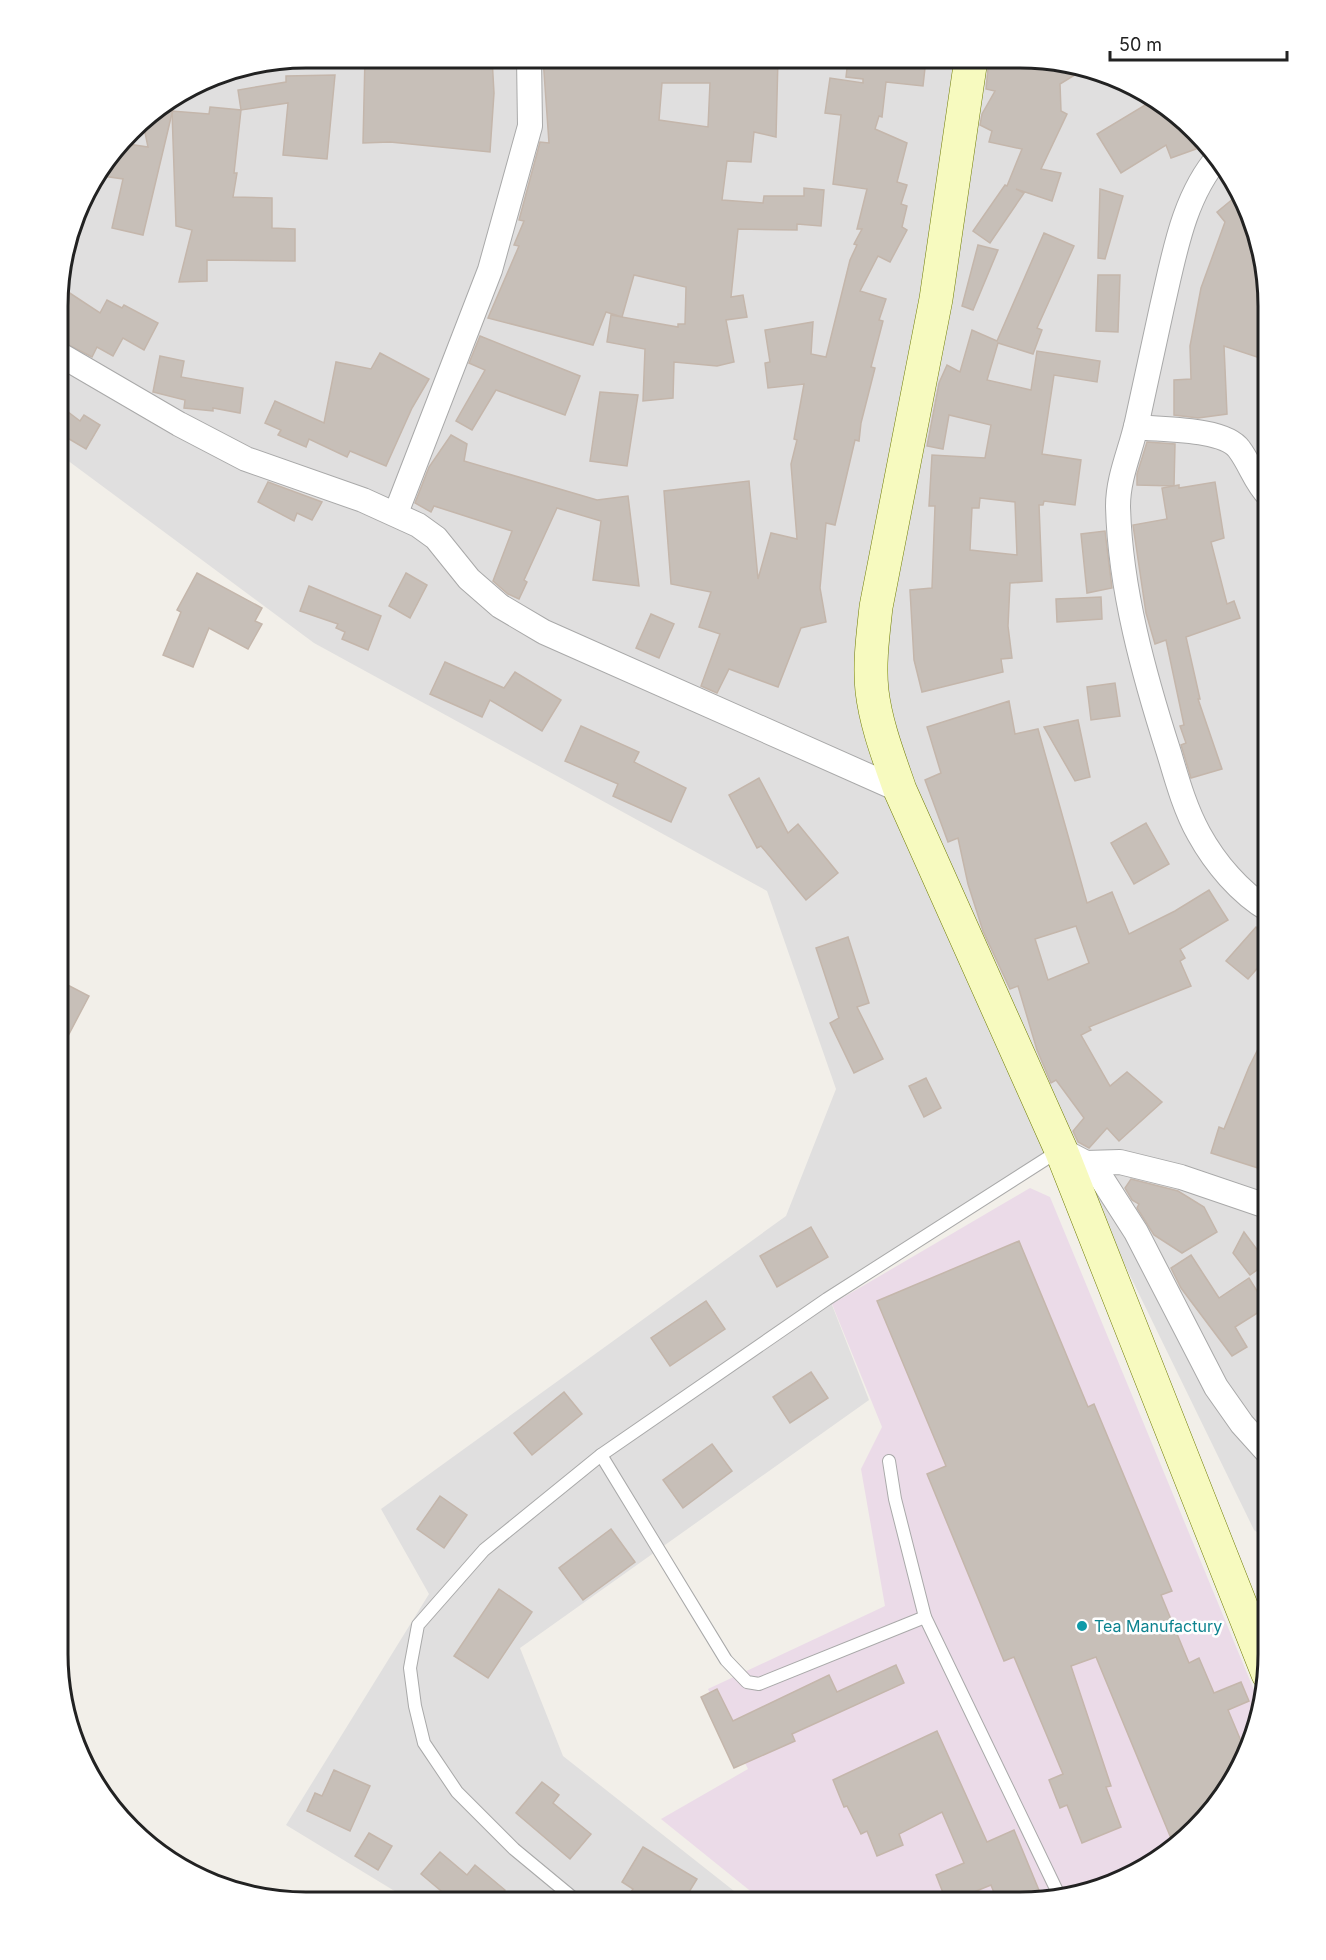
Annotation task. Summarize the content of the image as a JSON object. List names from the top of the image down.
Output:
{
  "places": ["Tea Manufactury"],
  "scale_bar": "50 m"
}
